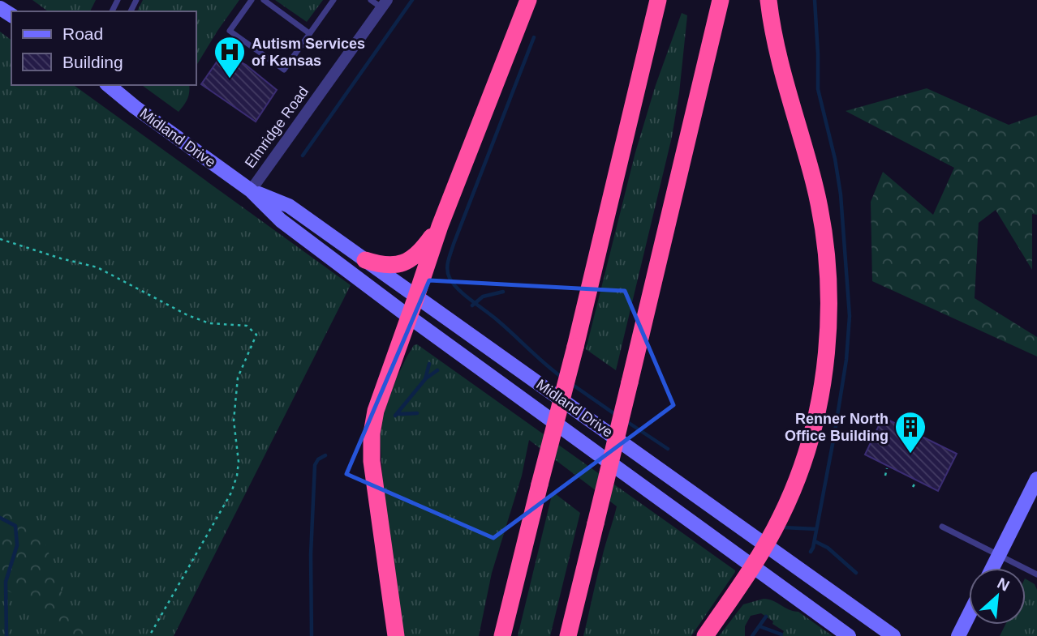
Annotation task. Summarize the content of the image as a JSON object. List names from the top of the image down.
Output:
{
  "streets": {
    "main road": ["Midland Drive"],
    "street": ["Elmridge Road"]
  },
  "crossings": [
    ["Elmridge Road", "Midland Drive"]
  ],
  "places": {
    "hospital": ["Autism Services of Kansas"],
    "building": ["Renner North Office Building"]
  },
  "legend": ["Road", "Building"],
  "north": "top right"
}
